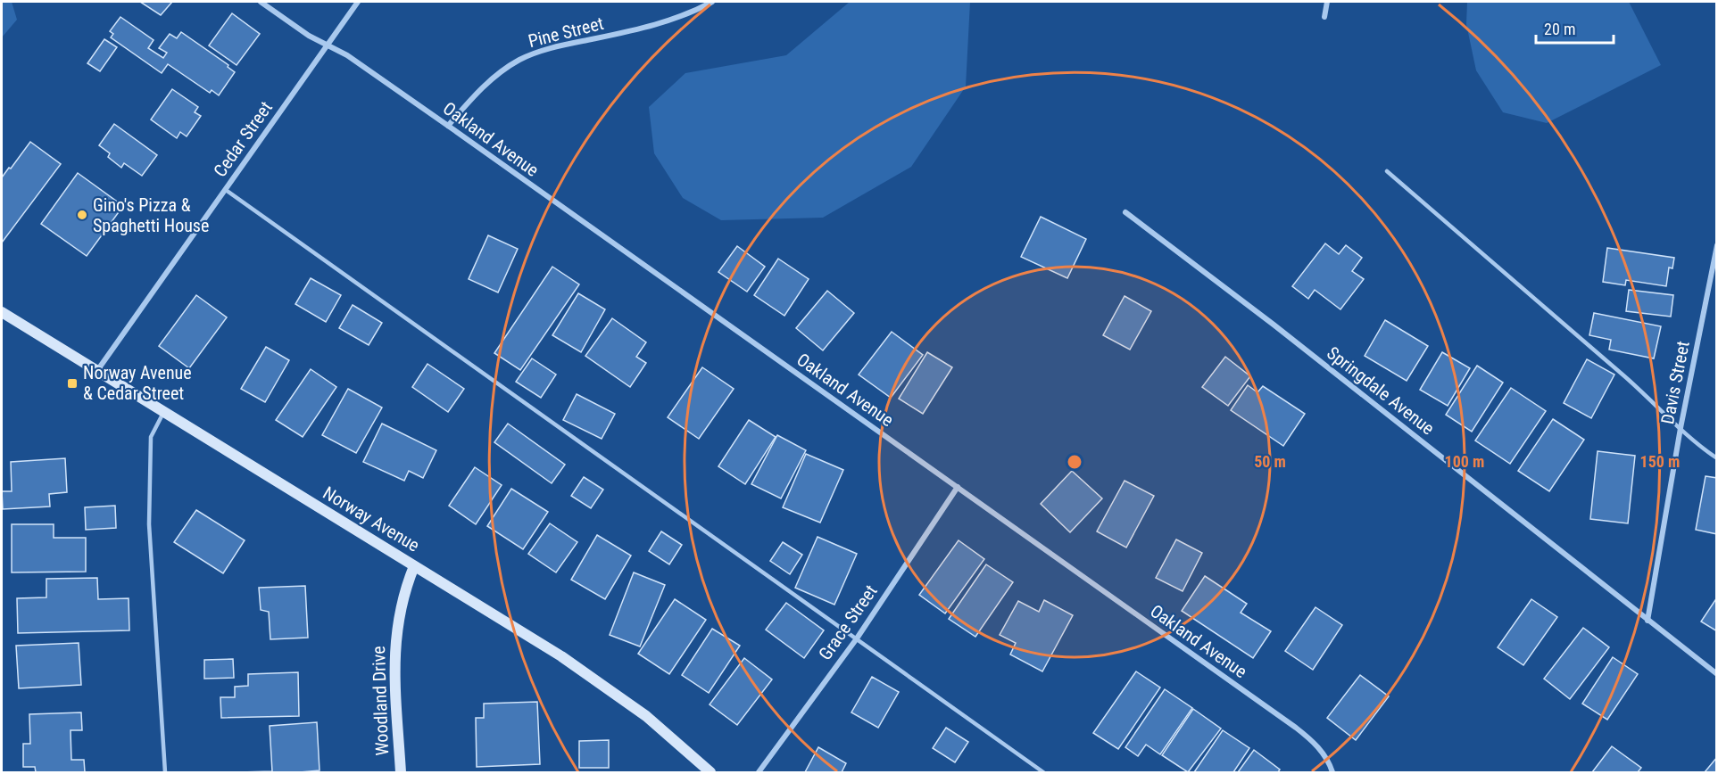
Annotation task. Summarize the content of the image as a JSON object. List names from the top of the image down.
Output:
{
  "streets": {
    "main road": ["Norway Avenue", "Woodland Drive"],
    "street": [
      "Pine Street",
      "Cedar Street",
      "Oakland Avenue",
      "Davis Street",
      "Springdale Avenue",
      "Grace Street"
    ]
  },
  "crossings": [
    ["Pine Street", "Oakland Avenue"],
    ["Cedar Street", "Oakland Avenue"],
    ["Cedar Street", "Norway Avenue"],
    ["Oakland Avenue", "Grace Street"],
    ["Davis Street", "Springdale Avenue"],
    ["Norway Avenue", "Woodland Drive"]
  ],
  "places": {
    "other": ["Gino's Pizza & Spaghetti House"],
    "transit": ["Norway Avenue & Cedar Street"]
  },
  "scale_bar": "20 m",
  "rings": ["50 m", "100 m", "150 m"]
}
